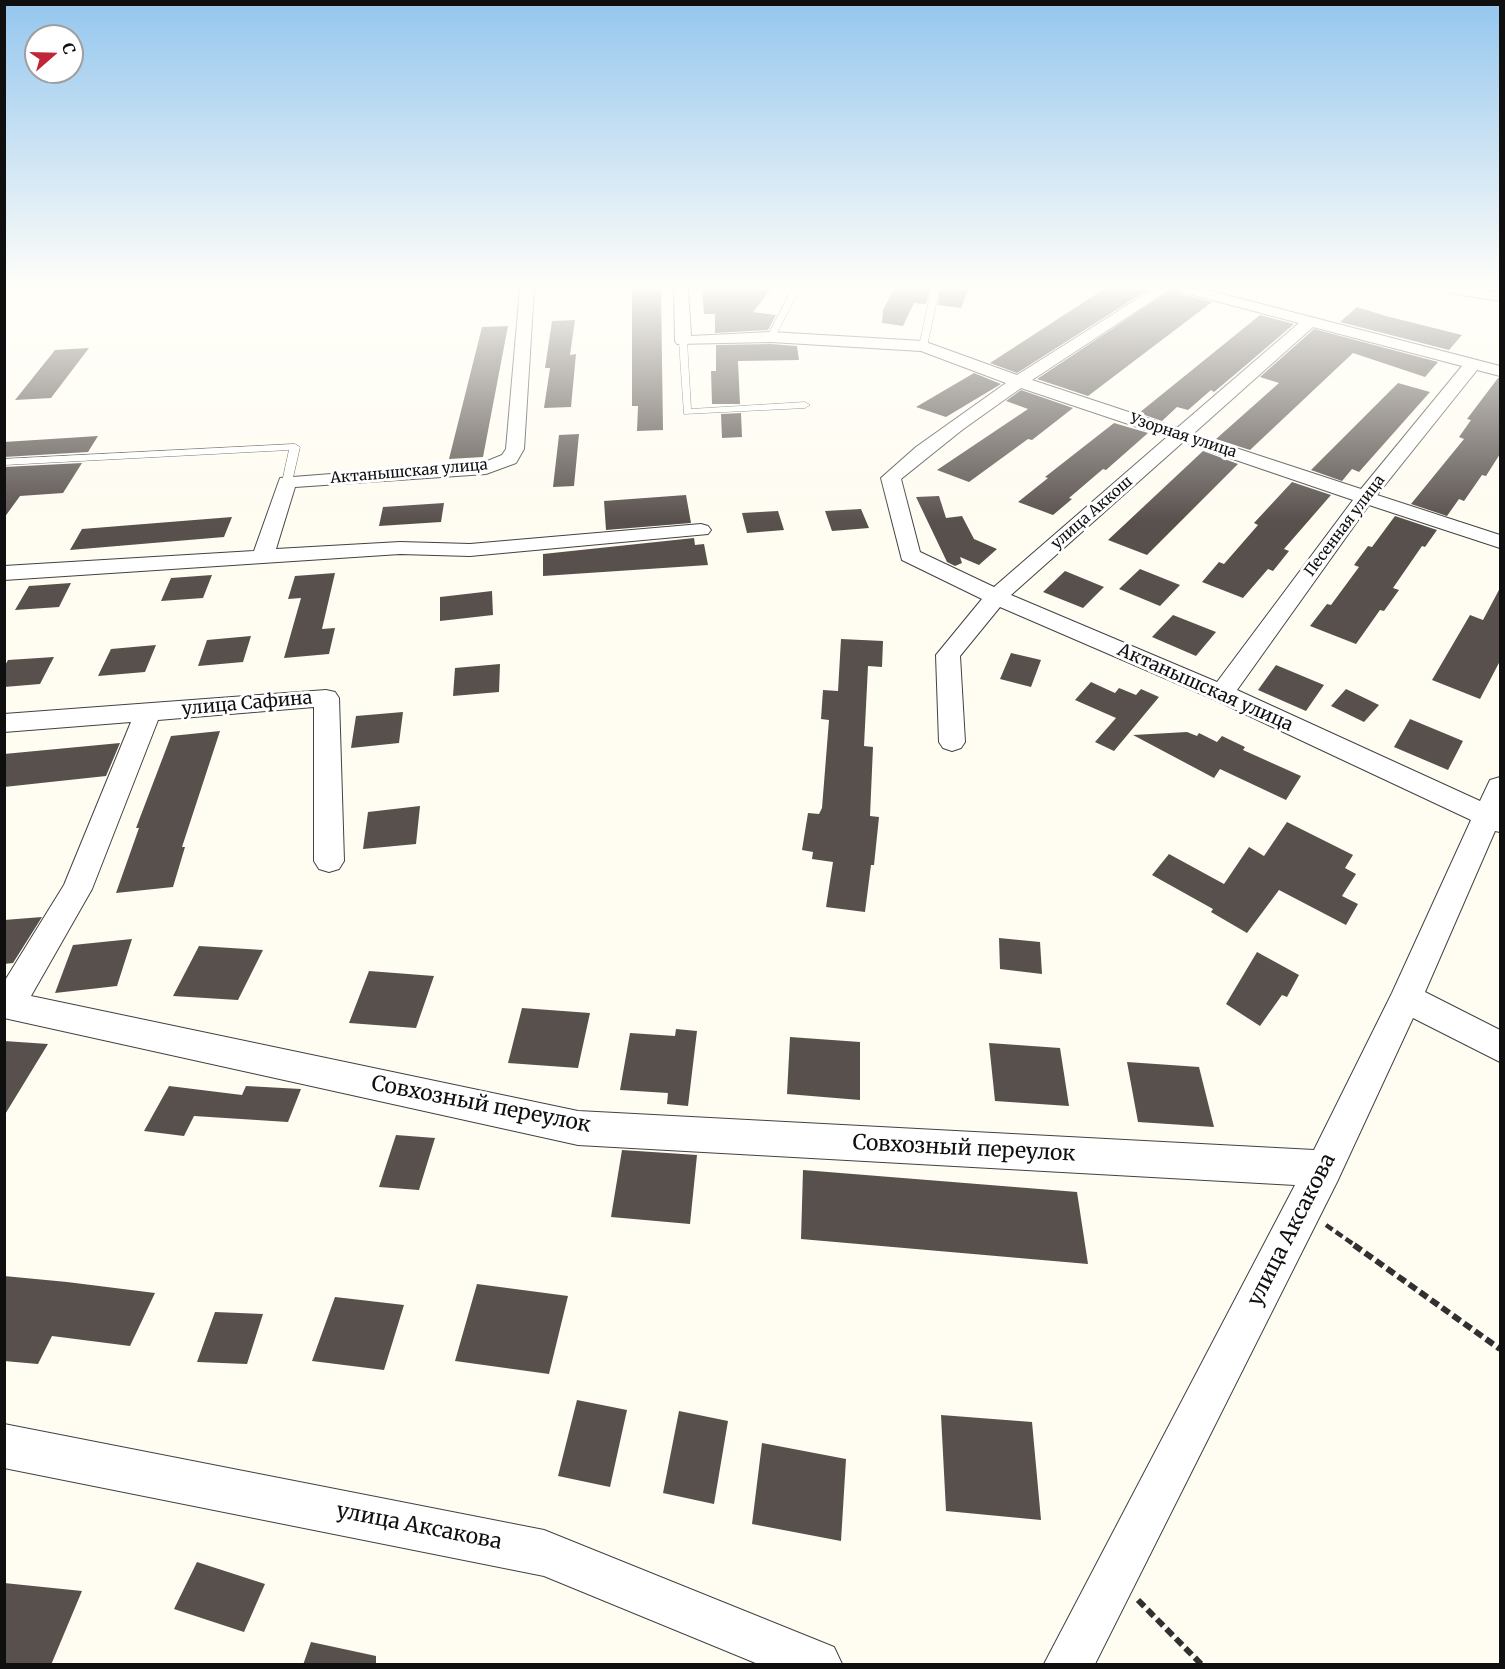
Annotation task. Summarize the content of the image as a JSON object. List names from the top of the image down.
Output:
{
  "streets": {
    "street": [
      "Узорная улица",
      "Актанышская улица",
      "улица Аккош",
      "Песенная улица",
      "улица Сафина",
      "Совхозный переулок",
      "улица Аксакова"
    ]
  },
  "crossings": [
    ["Узорная улица", "Актанышская улица"],
    ["Узорная улица", "улица Аккош"],
    ["Узорная улица", "Песенная улица"],
    ["Актанышская улица", "улица Аккош"],
    ["Актанышская улица", "Песенная улица"],
    ["Актанышская улица", "улица Аксакова"],
    ["улица Сафина", "Совхозный переулок"],
    ["Совхозный переулок", "улица Аксакова"]
  ],
  "north": "right"
}
